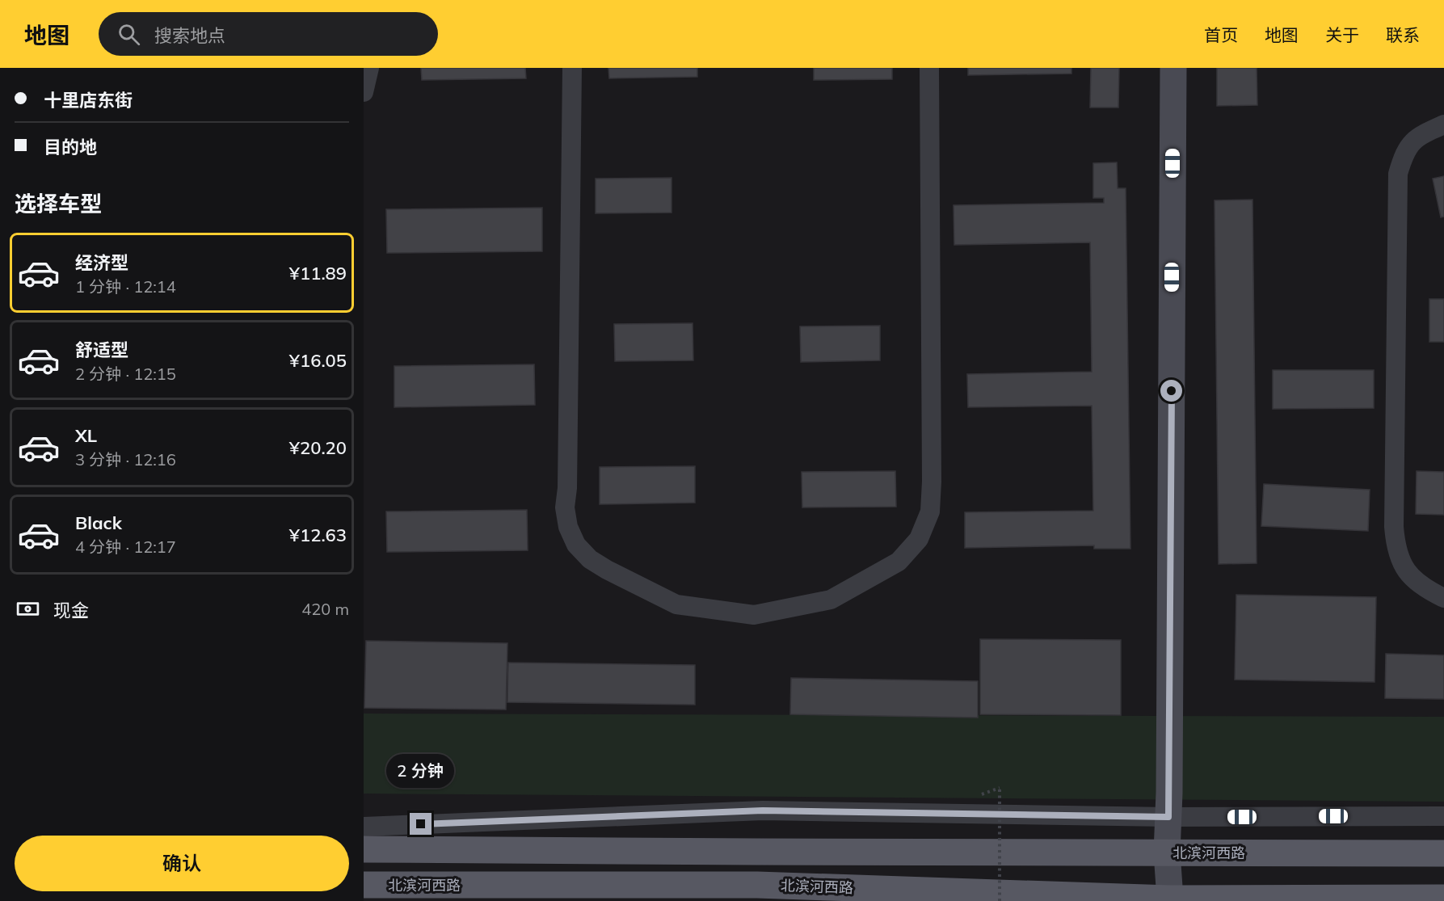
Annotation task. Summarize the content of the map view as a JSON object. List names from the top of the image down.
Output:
{
  "streets": {
    "main road": ["北滨河西路"]
  },
  "page": {
    "header": "地图",
    "search": "搜索地点",
    "nav": [
      "首页",
      "地图",
      "关于",
      "联系"
    ],
    "banner": ["十里店东街", "目的地"],
    "heading": "选择车型",
    "list": [
      {
        "name": "经济型",
        "note": "1 分钟 · 12:14",
        "value": "¥11.89"
      },
      {
        "name": "舒适型",
        "note": "2 分钟 · 12:15",
        "value": "¥16.05"
      },
      {
        "name": "XL",
        "note": "3 分钟 · 12:16",
        "value": "¥20.20"
      },
      {
        "name": "Black",
        "note": "4 分钟 · 12:17",
        "value": "¥12.63"
      }
    ],
    "pay": ["现金", "420 m"],
    "bubble": "2 分钟",
    "buttons": "确认"
  }
}
